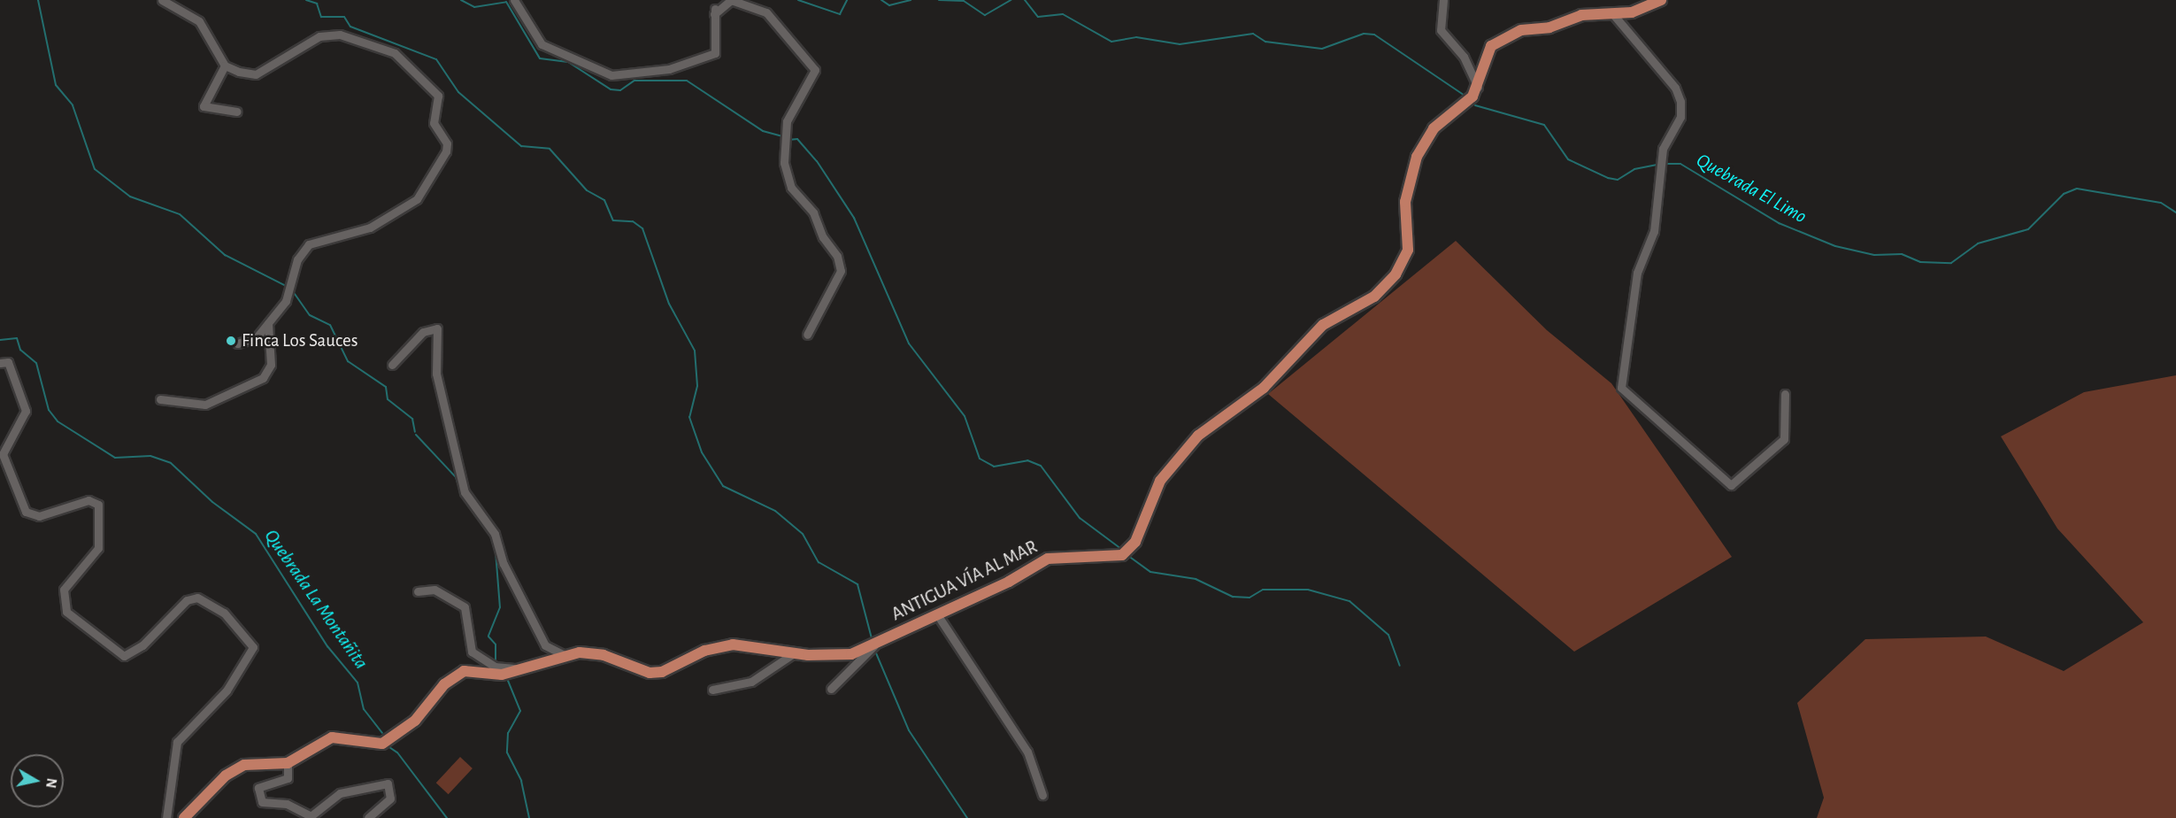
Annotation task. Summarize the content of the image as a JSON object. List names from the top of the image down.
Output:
{
  "streets": {
    "main road": ["ANTIGUA VÍA AL MAR"]
  },
  "water": ["Quebrada El Limo", "Quebrada La Montañita"],
  "places": ["Finca Los Sauces"],
  "north": "right"
}
